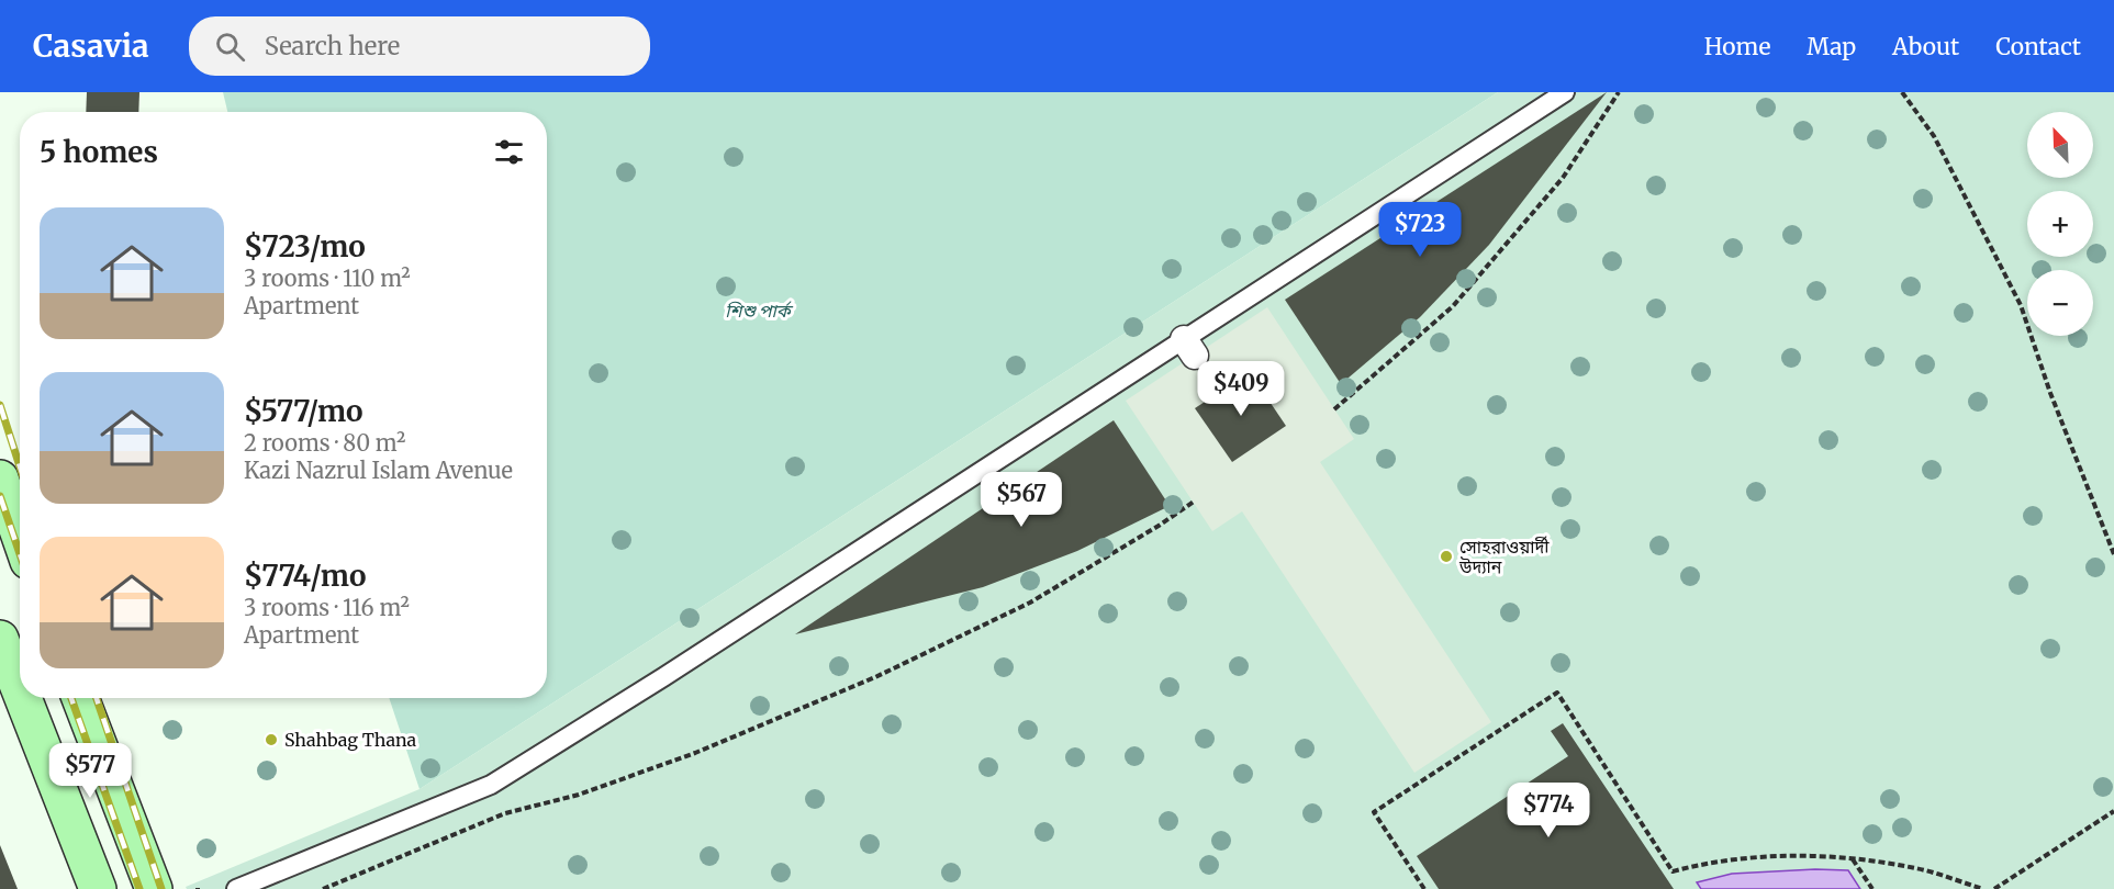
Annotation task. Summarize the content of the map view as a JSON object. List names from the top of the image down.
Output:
{
  "parks": ["শিশু পার্ক"],
  "places": ["সোহরাওয়ার্দী উদ্যান", "Shahbag Thana"],
  "north": "top left",
  "page": {
    "header": "Casavia",
    "search": "Search here",
    "nav": [
      "Home",
      "Map",
      "About",
      "Contact"
    ],
    "map_buttons": ["+", "−"],
    "heading": "5 homes",
    "list": [
      {
        "name": "$723/mo",
        "note": "3 rooms · 110 m² · Apartment"
      },
      {
        "name": "$577/mo",
        "note": "2 rooms · 80 m² · Kazi Nazrul Islam Avenue"
      },
      {
        "name": "$774/mo",
        "note": "3 rooms · 116 m² · Apartment"
      }
    ],
    "price": [
      "$723",
      "$409",
      "$567",
      "$577",
      "$774"
    ]
  }
}
